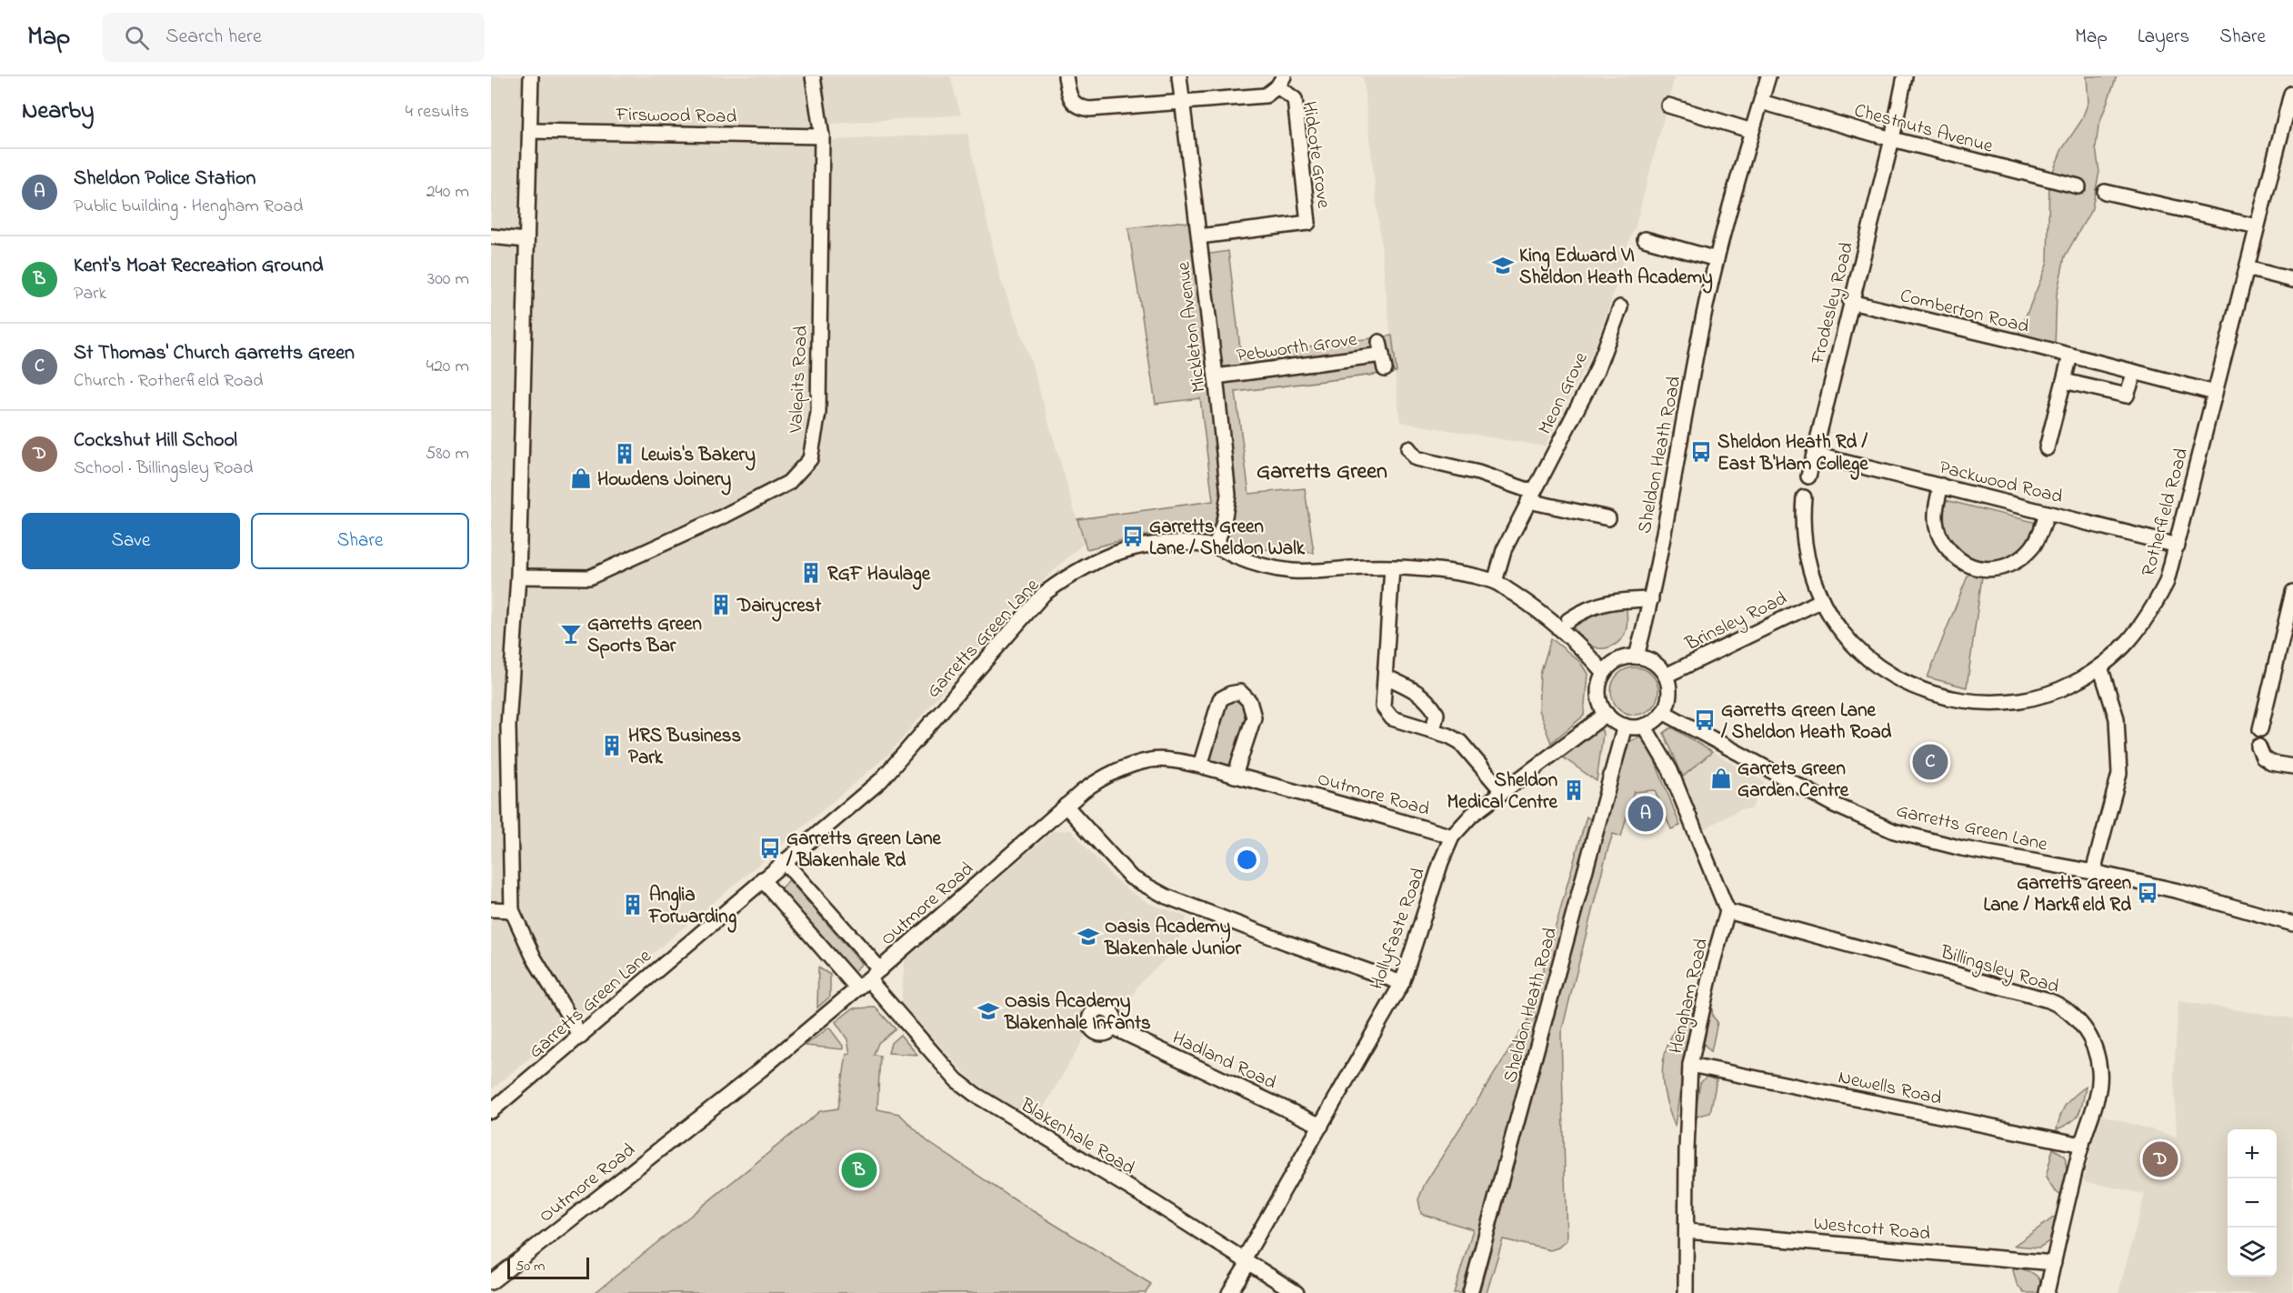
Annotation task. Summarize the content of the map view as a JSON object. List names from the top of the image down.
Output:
{
  "streets": {
    "street": [
      "Firswood Road",
      "Chestnuts Avenue",
      "Hidcote Grove",
      "Frodesley Road",
      "Comberton Road",
      "Mickleton Avenue",
      "Pebworth Grove",
      "Valepits Road",
      "Meon Grove",
      "Sheldon Heath Road",
      "Packwood Road",
      "Rotherfield Road",
      "Brinsley Road",
      "Garretts Green Lane",
      "Outmore Road",
      "Hollyfaste Road",
      "Billingsley Road",
      "Hengham Road",
      "Hadland Road",
      "Newells Road",
      "Blakenhale Road",
      "Westcott Road"
    ]
  },
  "crossings": [
    ["Firswood Road", "Valepits Road"],
    ["Chestnuts Avenue", "Frodesley Road"],
    ["Chestnuts Avenue", "Sheldon Heath Road"],
    ["Hidcote Grove", "Mickleton Avenue"],
    ["Frodesley Road", "Comberton Road"],
    ["Frodesley Road", "Packwood Road"],
    ["Comberton Road", "Rotherfield Road"],
    ["Mickleton Avenue", "Pebworth Grove"],
    ["Mickleton Avenue", "Garretts Green Lane"],
    ["Meon Grove", "Garretts Green Lane"],
    ["Sheldon Heath Road", "Brinsley Road"],
    ["Sheldon Heath Road", "Garretts Green Lane"],
    ["Sheldon Heath Road", "Hollyfaste Road"],
    ["Packwood Road", "Rotherfield Road"],
    ["Rotherfield Road", "Brinsley Road"],
    ["Brinsley Road", "Garretts Green Lane"],
    ["Brinsley Road", "Hollyfaste Road"],
    ["Garretts Green Lane", "Hollyfaste Road"],
    ["Outmore Road", "Hollyfaste Road"],
    ["Outmore Road", "Blakenhale Road"],
    ["Hollyfaste Road", "Hadland Road"],
    ["Hollyfaste Road", "Blakenhale Road"],
    ["Billingsley Road", "Hengham Road"],
    ["Billingsley Road", "Newells Road"],
    ["Billingsley Road", "Westcott Road"],
    ["Hengham Road", "Newells Road"],
    ["Hengham Road", "Westcott Road"]
  ],
  "districts": ["Garretts Green"],
  "places": {
    "school or university": ["King Edward VI Sheldon Heath Academy", "Oasis Academy Blakenhale Junior", "Oasis Academy Blakenhale Infants"],
    "bus stop": [
      "Sheldon Heath Rd / East B'Ham College",
      "Garretts Green Lane / Sheldon Walk",
      "Garretts Green Lane / Sheldon Heath Road",
      "Garretts Green Lane / Blakenhale Rd",
      "Garretts Green Lane / Markfield Rd"
    ],
    "building": [
      "Lewis's Bakery",
      "RGF Haulage",
      "Dairycrest",
      "HRS Business Park",
      "Sheldon Medical Centre",
      "Anglia Forwarding"
    ],
    "shop": ["Howdens Joinery", "Garrets Green Garden Centre"],
    "bar": ["Garretts Green Sports Bar"]
  },
  "scale_bar": "50 m",
  "page": {
    "header": "Map",
    "search": "Search here",
    "nav": ["Map", "Layers", "Share"],
    "heading": ["Nearby", "4 results"],
    "list": [
      {
        "mark": "A",
        "name": "Sheldon Police Station",
        "note": "Public building · Hengham Road",
        "value": "240 m"
      },
      {
        "mark": "B",
        "name": "Kent's Moat Recreation Ground",
        "note": "Park",
        "value": "300 m"
      },
      {
        "mark": "C",
        "name": "St Thomas' Church Garretts Green",
        "note": "Church · Rotherfield Road",
        "value": "420 m"
      },
      {
        "mark": "D",
        "name": "Cockshut Hill School",
        "note": "School · Billingsley Road",
        "value": "580 m"
      }
    ],
    "buttons": ["Save", "Share"],
    "pins": [
      "C",
      "A",
      "D",
      "B"
    ],
    "map_buttons": ["+", "−"],
    "scale": "50 m"
  }
}
